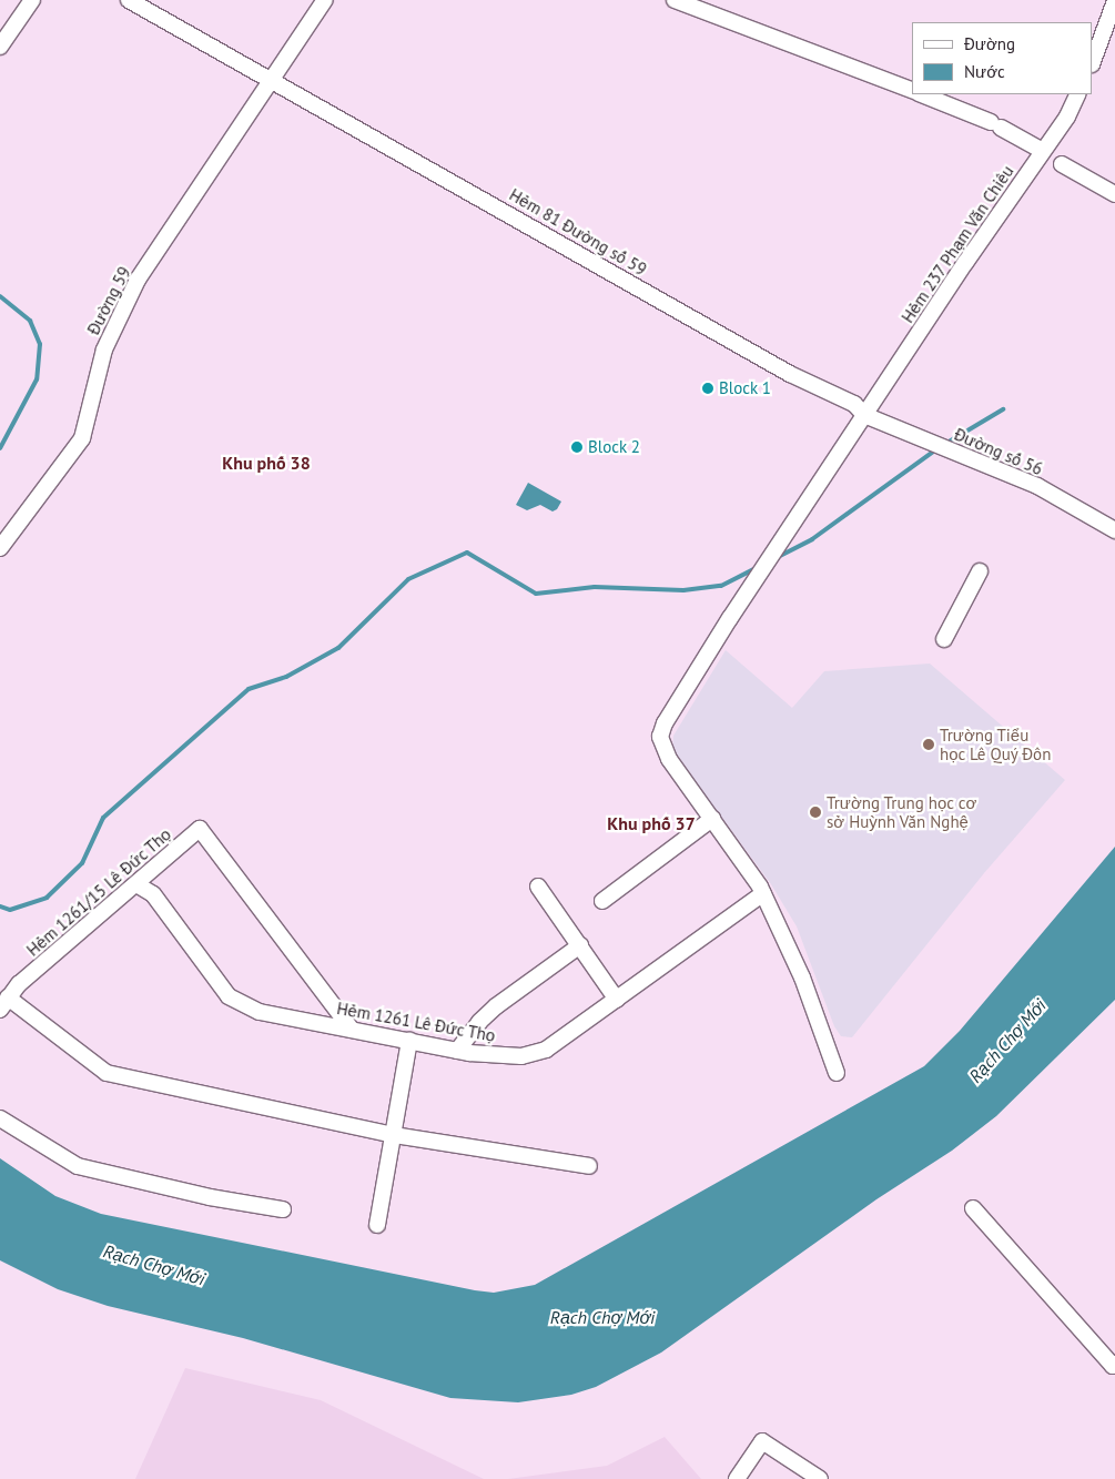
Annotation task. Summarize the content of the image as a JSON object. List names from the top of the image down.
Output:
{
  "streets": {
    "street": [
      "Hẻm 81 Đường số 59",
      "Hẻm 237 Phạm Văn Chiêu",
      "Đường 59",
      "Đường số 56",
      "Hẻm 1261/15 Lê Đức Thọ",
      "Hẻm 1261 Lê Đức Thọ"
    ]
  },
  "crossings": [
    ["Hẻm 81 Đường số 59", "Hẻm 237 Phạm Văn Chiêu"],
    ["Hẻm 81 Đường số 59", "Đường 59"],
    ["Hẻm 81 Đường số 59", "Đường số 56"],
    ["Hẻm 237 Phạm Văn Chiêu", "Đường số 56"],
    ["Hẻm 237 Phạm Văn Chiêu", "Hẻm 1261 Lê Đức Thọ"],
    ["Hẻm 1261/15 Lê Đức Thọ", "Hẻm 1261 Lê Đức Thọ"]
  ],
  "districts": ["Khu phố 38", "Khu phố 37"],
  "water": ["Rạch Chợ Mới"],
  "places": [
    "Block 1",
    "Block 2",
    "Trường Tiểu học Lê Quý Đôn",
    "Trường Trung học cơ sở Huỳnh Văn Nghệ"
  ],
  "legend": ["Đường", "Nước"]
}
